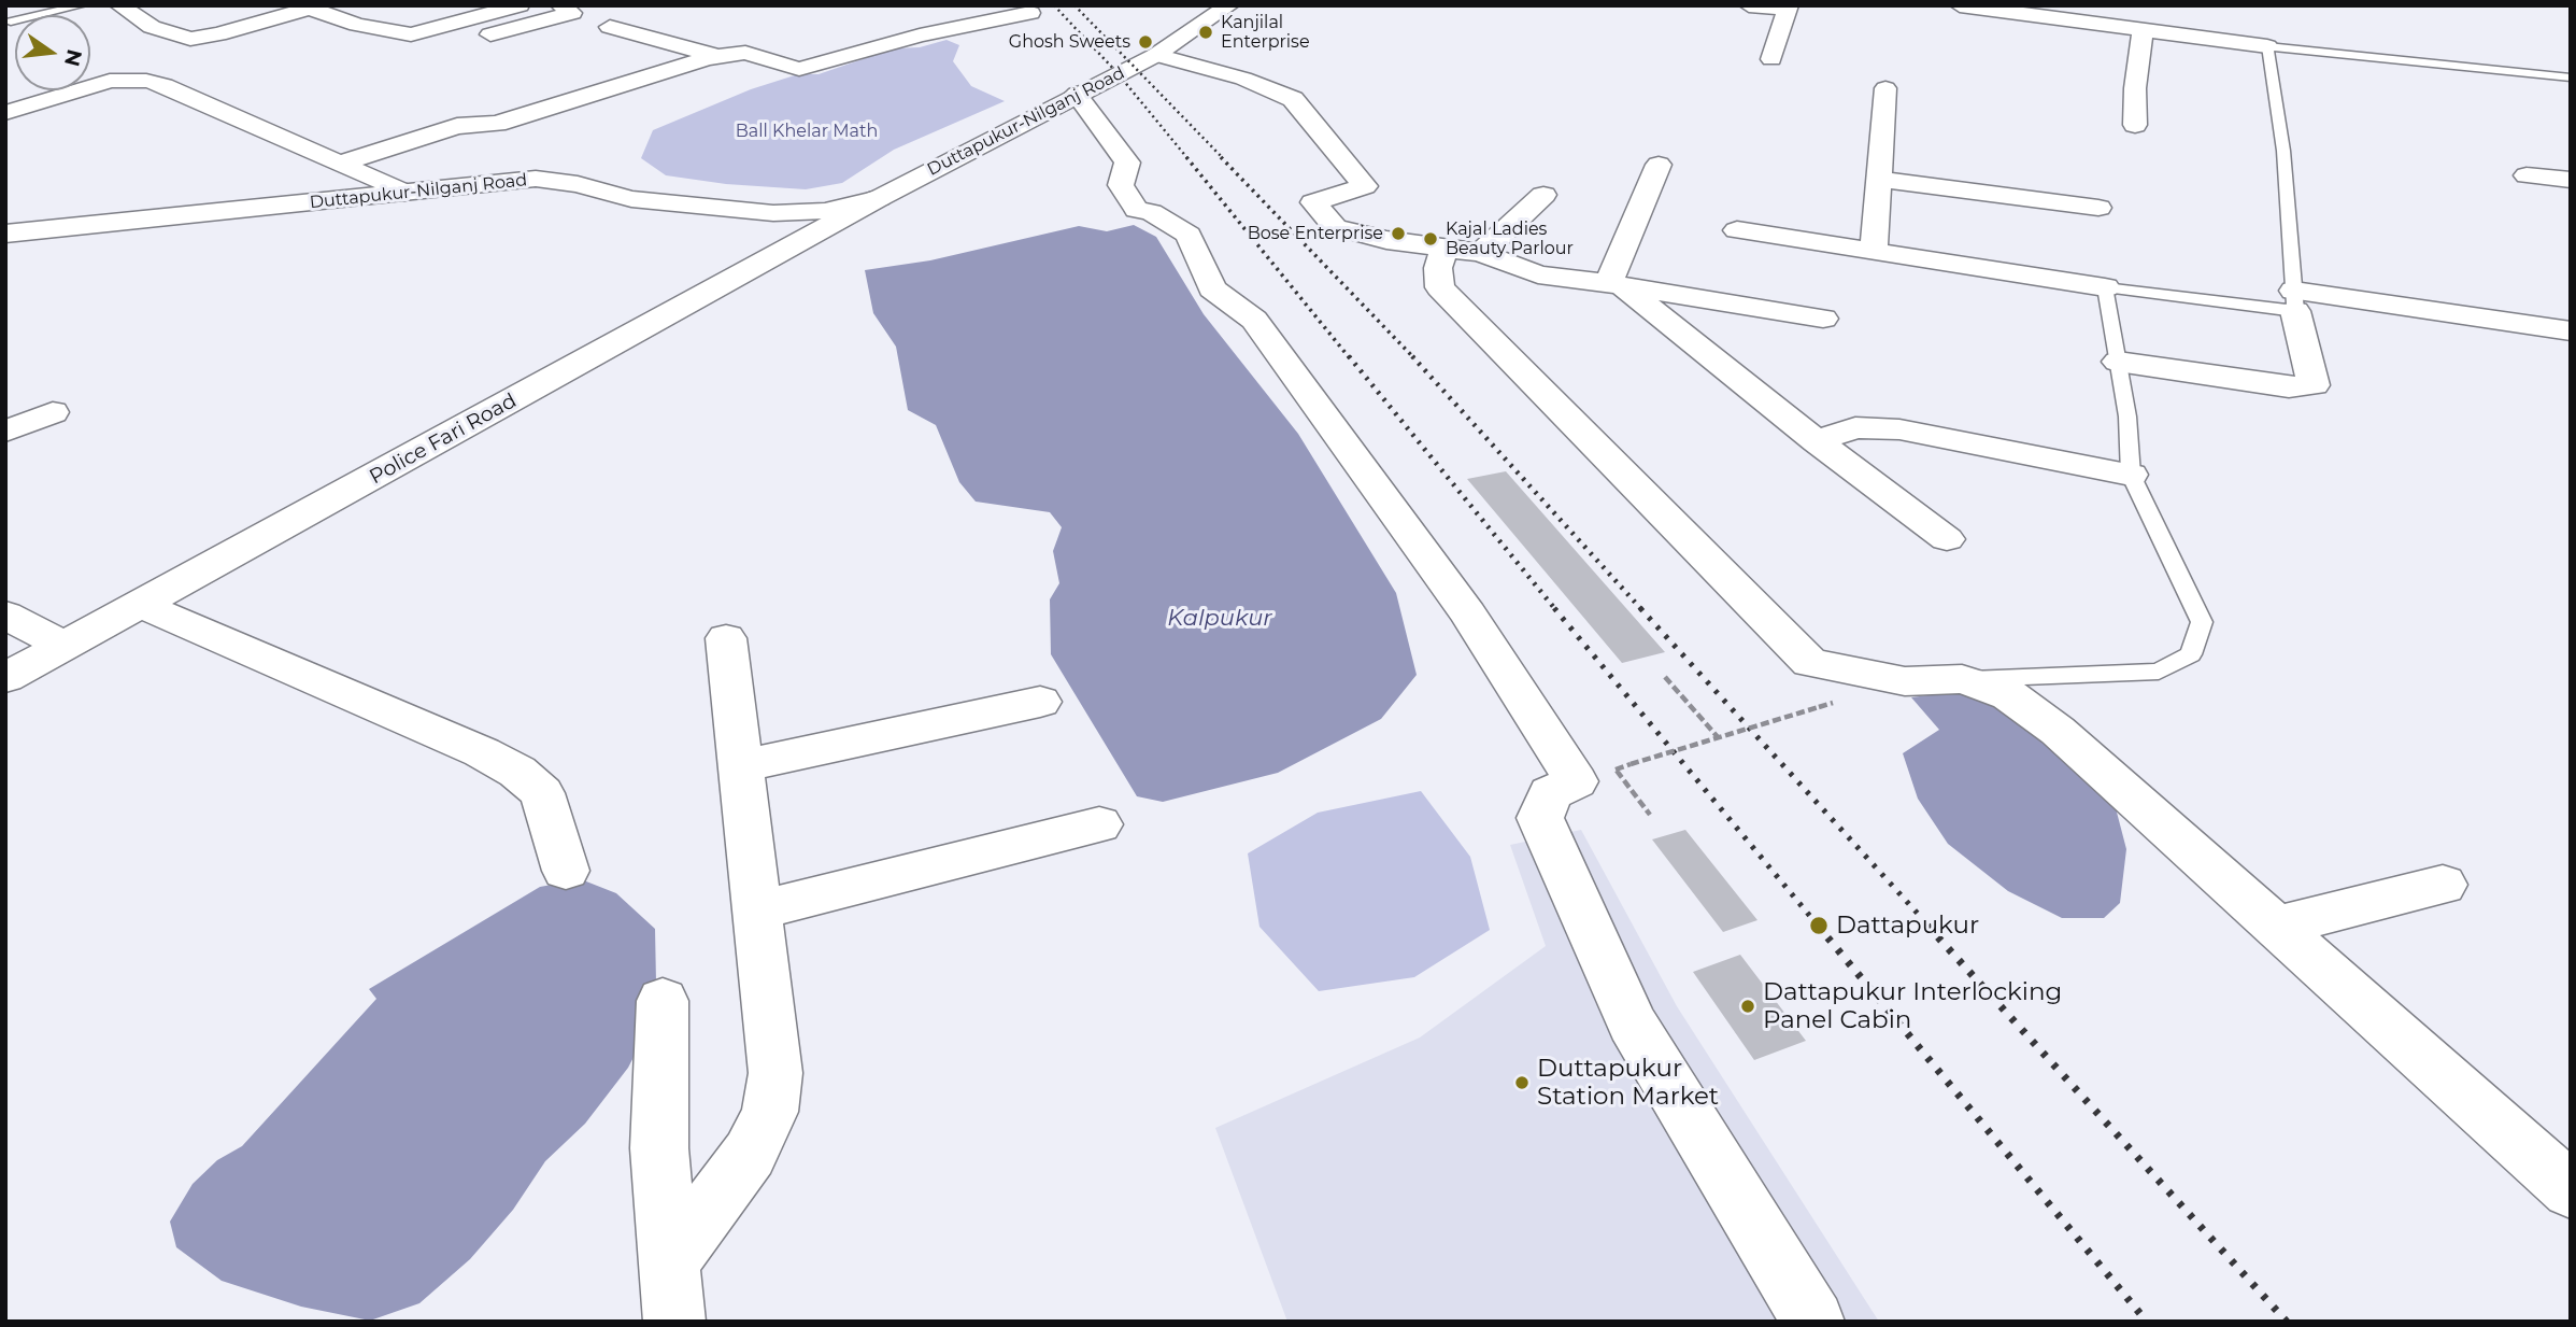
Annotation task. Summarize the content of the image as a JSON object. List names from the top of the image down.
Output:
{
  "streets": {
    "street": ["Duttapukur-Nilganj Road", "Police Fari Road"]
  },
  "crossings": [
    ["Duttapukur-Nilganj Road", "Police Fari Road"]
  ],
  "water": ["Kalpukur"],
  "parks": ["Ball Khelar Math"],
  "places": [
    "Kanjilal Enterprise",
    "Ghosh Sweets",
    "Bose Enterprise",
    "Kajal Ladies Beauty Parlour",
    "Dattapukur",
    "Dattapukur Interlocking Panel Cabin",
    "Duttapukur Station Market"
  ],
  "north": "right"
}
